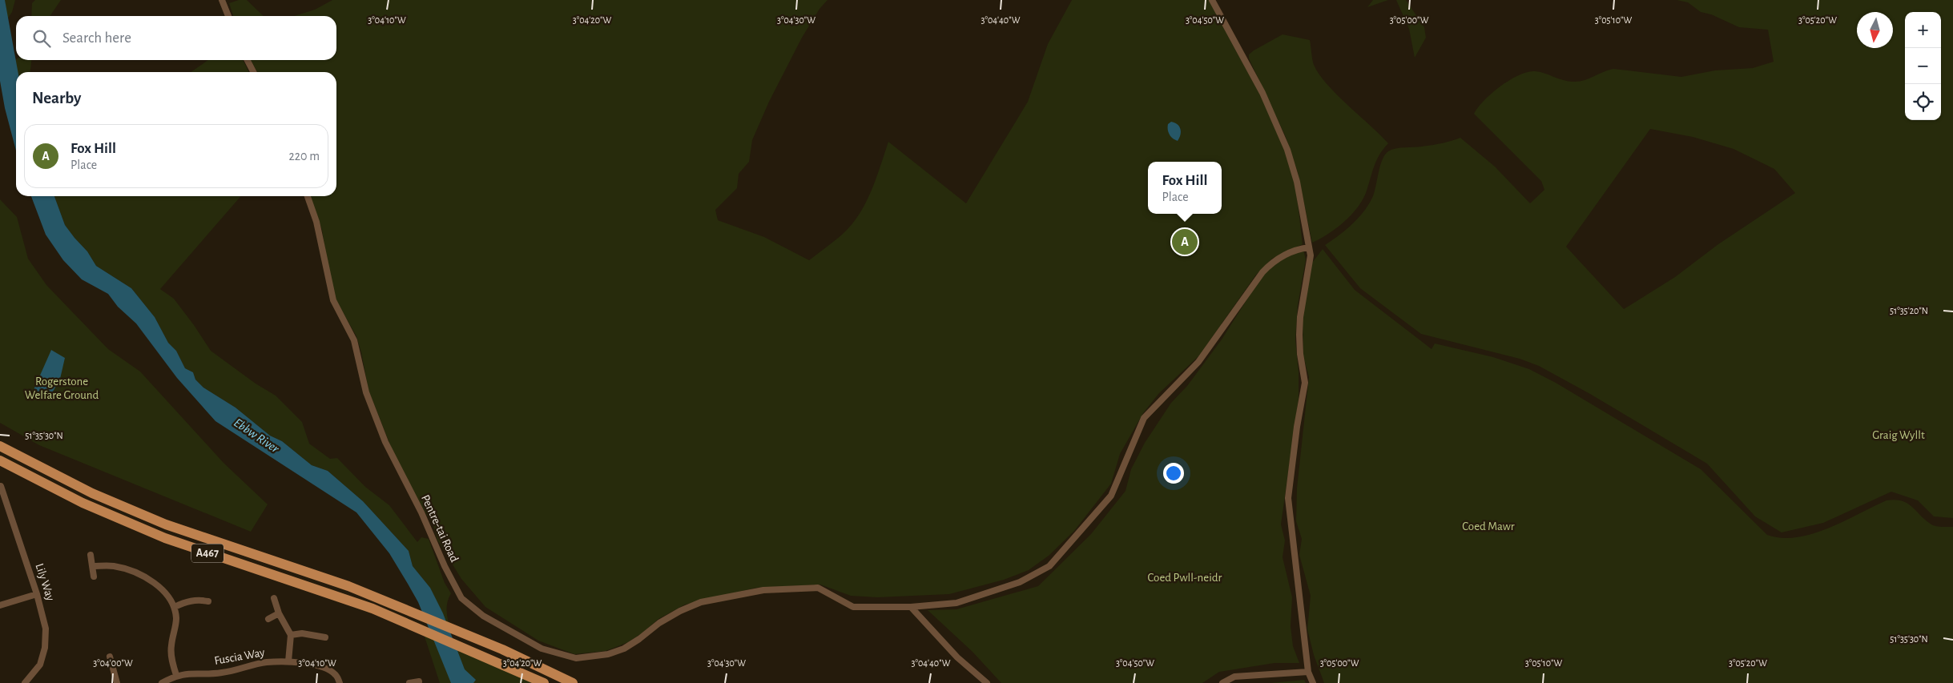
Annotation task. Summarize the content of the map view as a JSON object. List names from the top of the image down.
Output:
{
  "streets": {
    "main road": ["A467"],
    "street": ["Pentre-tai Road", "Lily Way", "Fuscia Way"]
  },
  "water": ["Ebbw River"],
  "parks": [
    "Rogerstone Welfare Ground",
    "Graig Wyllt",
    "Coed Mawr",
    "Coed Pwll-neidr"
  ],
  "north": "bottom",
  "page": {
    "map_buttons": ["+", "−"],
    "search": "Search here",
    "heading": "Nearby",
    "list": [
      {
        "mark": "A",
        "name": "Fox Hill",
        "note": "Place",
        "value": "220 m"
      }
    ],
    "popup": ["Fox Hill", "Place"],
    "pins": "A"
  },
  "coordinates": [
    "3°04'10\"W",
    "3°04'20\"W",
    "3°04'30\"W",
    "3°04'40\"W",
    "3°04'50\"W",
    "3°05'00\"W",
    "3°05'10\"W",
    "3°05'20\"W",
    "51°35'20\"N",
    "51°35'30\"N",
    "3°04'00\"W"
  ]
}
